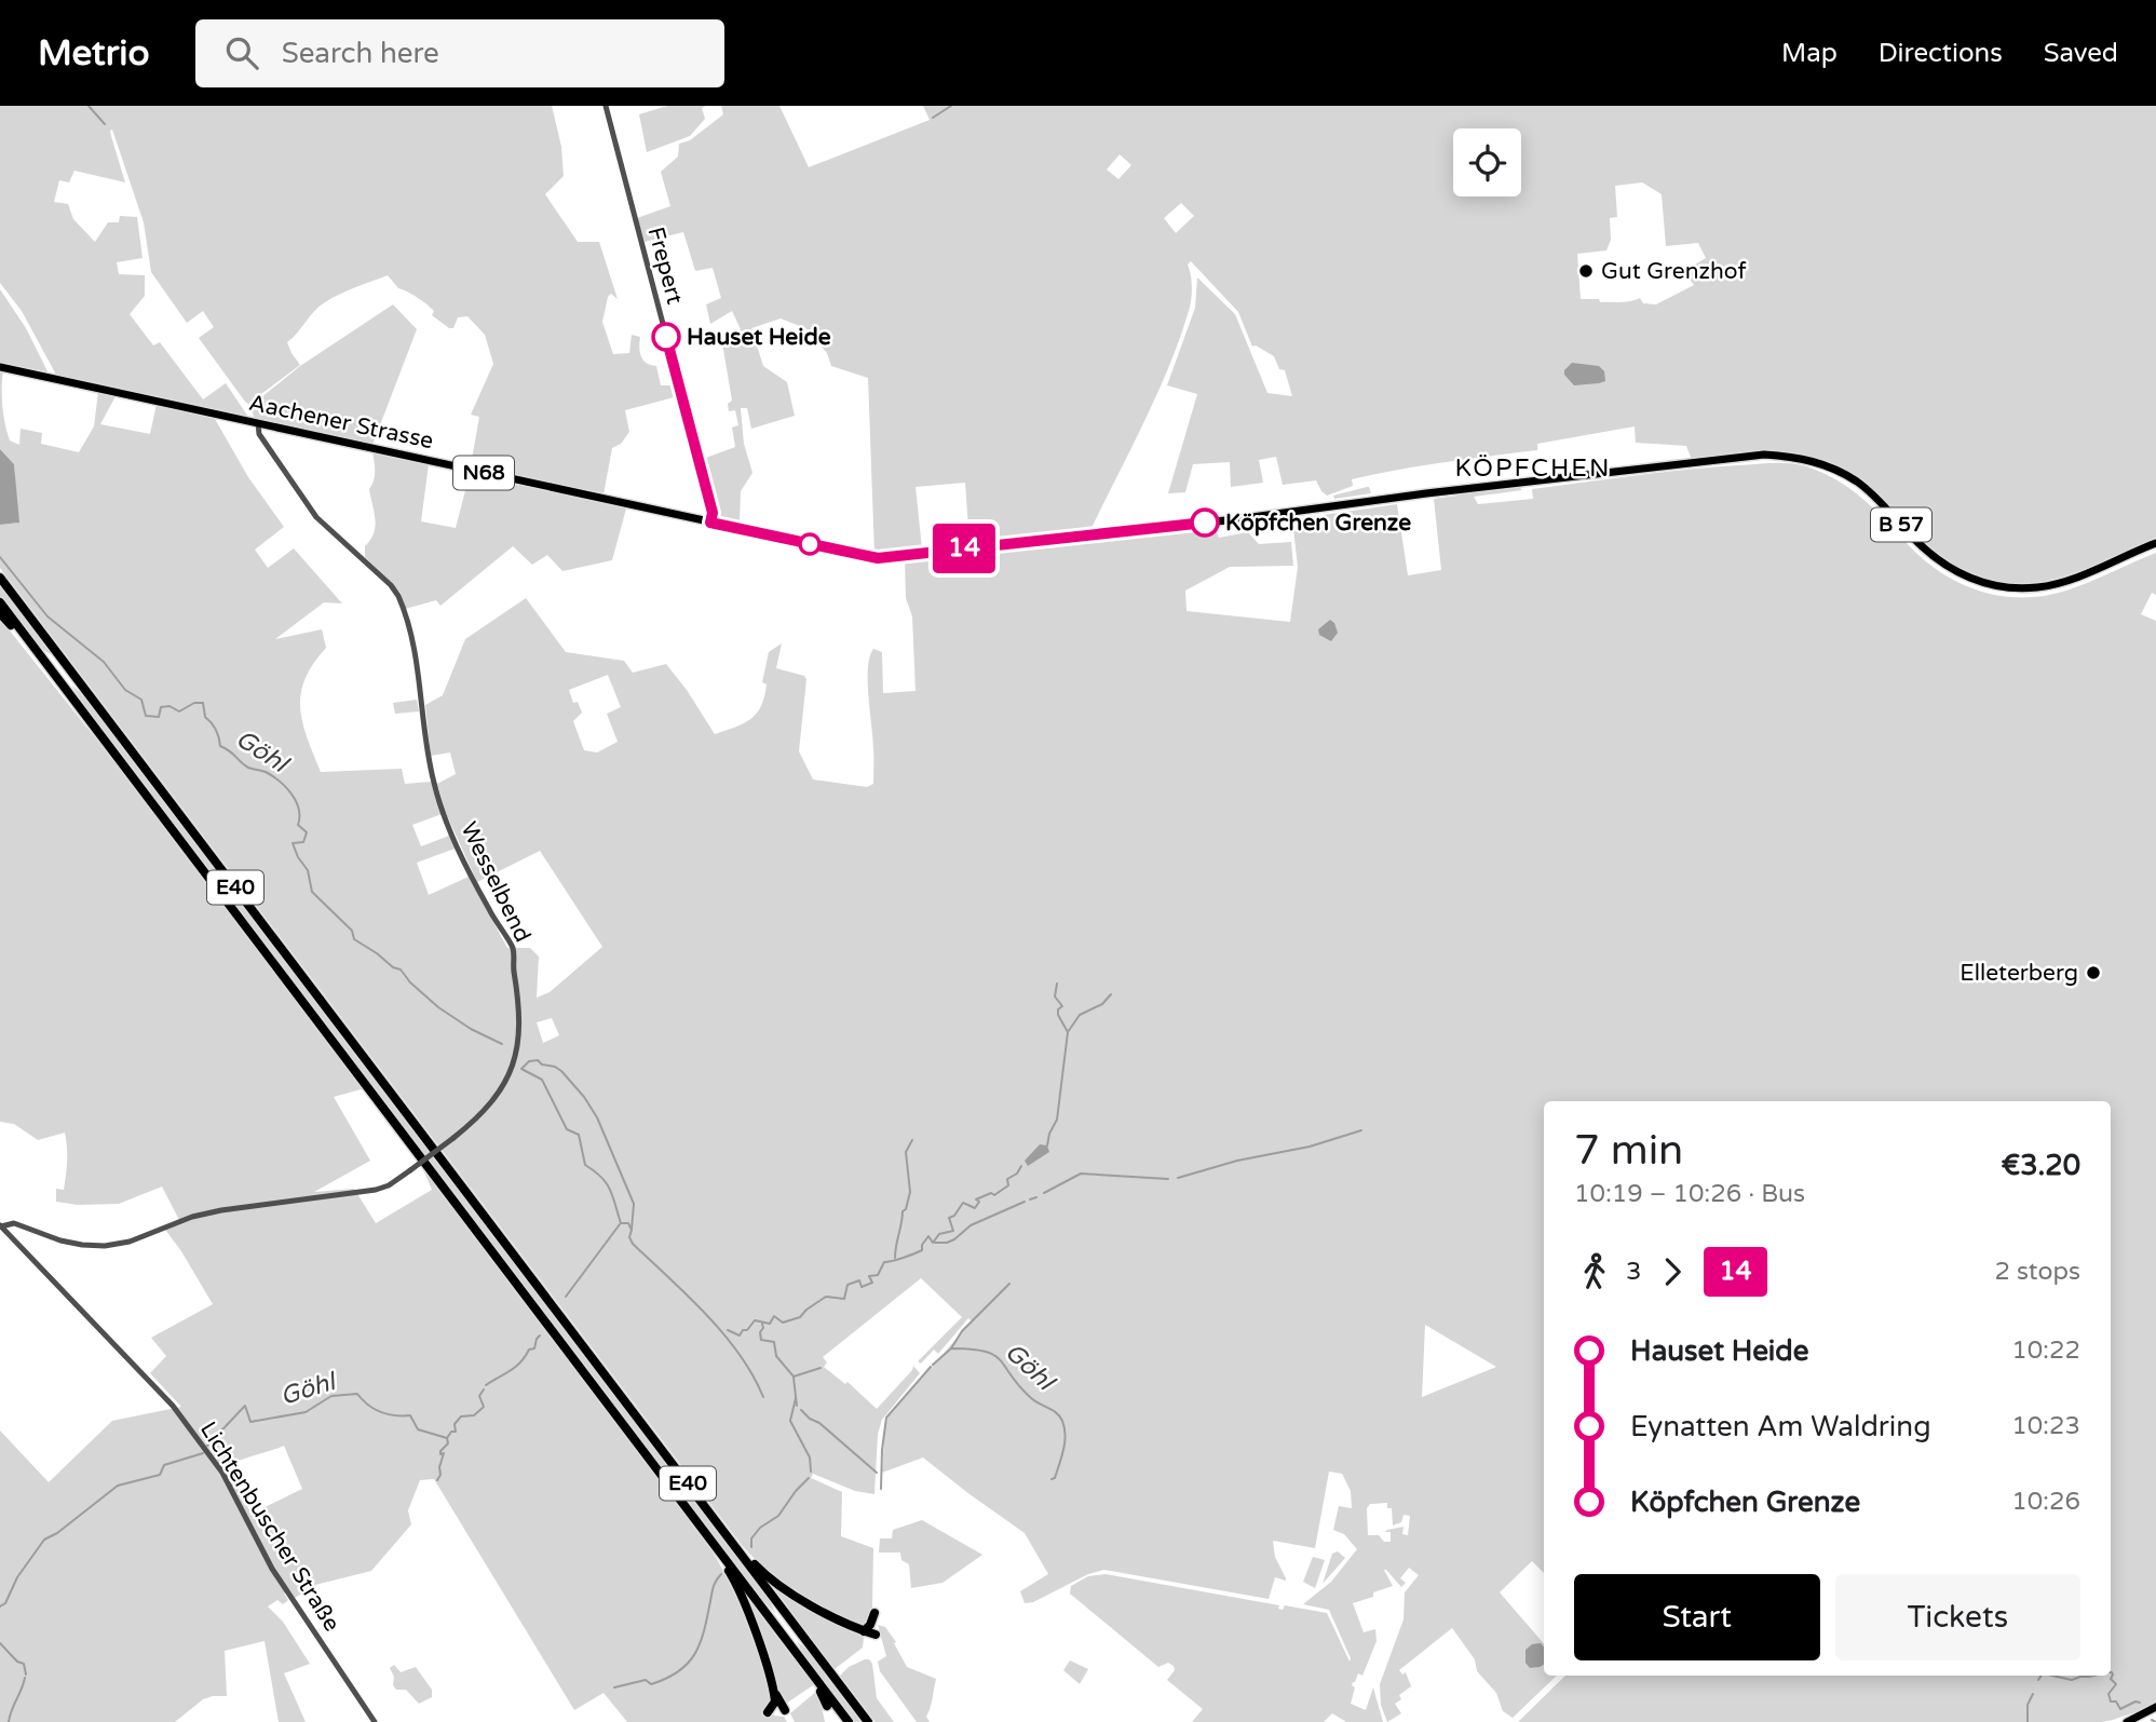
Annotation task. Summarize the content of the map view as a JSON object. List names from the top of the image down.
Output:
{
  "streets": {
    "highway": ["E40"],
    "main road": ["Aachener Strasse", "N68", "B 57"],
    "street": ["Frepert", "Wesselbend", "Lichtenbuscher Straße"]
  },
  "crossings": [
    ["Frepert", "Aachener Strasse"],
    ["Aachener Strasse", "B 57"],
    ["Aachener Strasse", "Wesselbend"],
    ["Wesselbend", "Lichtenbuscher Straße"]
  ],
  "districts": ["KÖPFCHEN"],
  "water": ["Göhl"],
  "places": [
    "Gut Grenzhof",
    "Hauset Heide",
    "Köpfchen Grenze",
    "Elleterberg"
  ],
  "lines": ["bus line 14"],
  "page": {
    "header": "Metrio",
    "search": "Search here",
    "nav": ["Map", "Directions", "Saved"],
    "on_map": "14",
    "heading": ["7 min", "10:19 – 10:26 · Bus", "€3.20"],
    "legs": ["3", "14", "2 stops"],
    "list": [
      {
        "name": "Hauset Heide",
        "value": "10:22"
      },
      {
        "name": "Eynatten Am Waldring",
        "value": "10:23"
      },
      {
        "name": "Köpfchen Grenze",
        "value": "10:26"
      }
    ],
    "buttons": ["Start", "Tickets"]
  }
}
